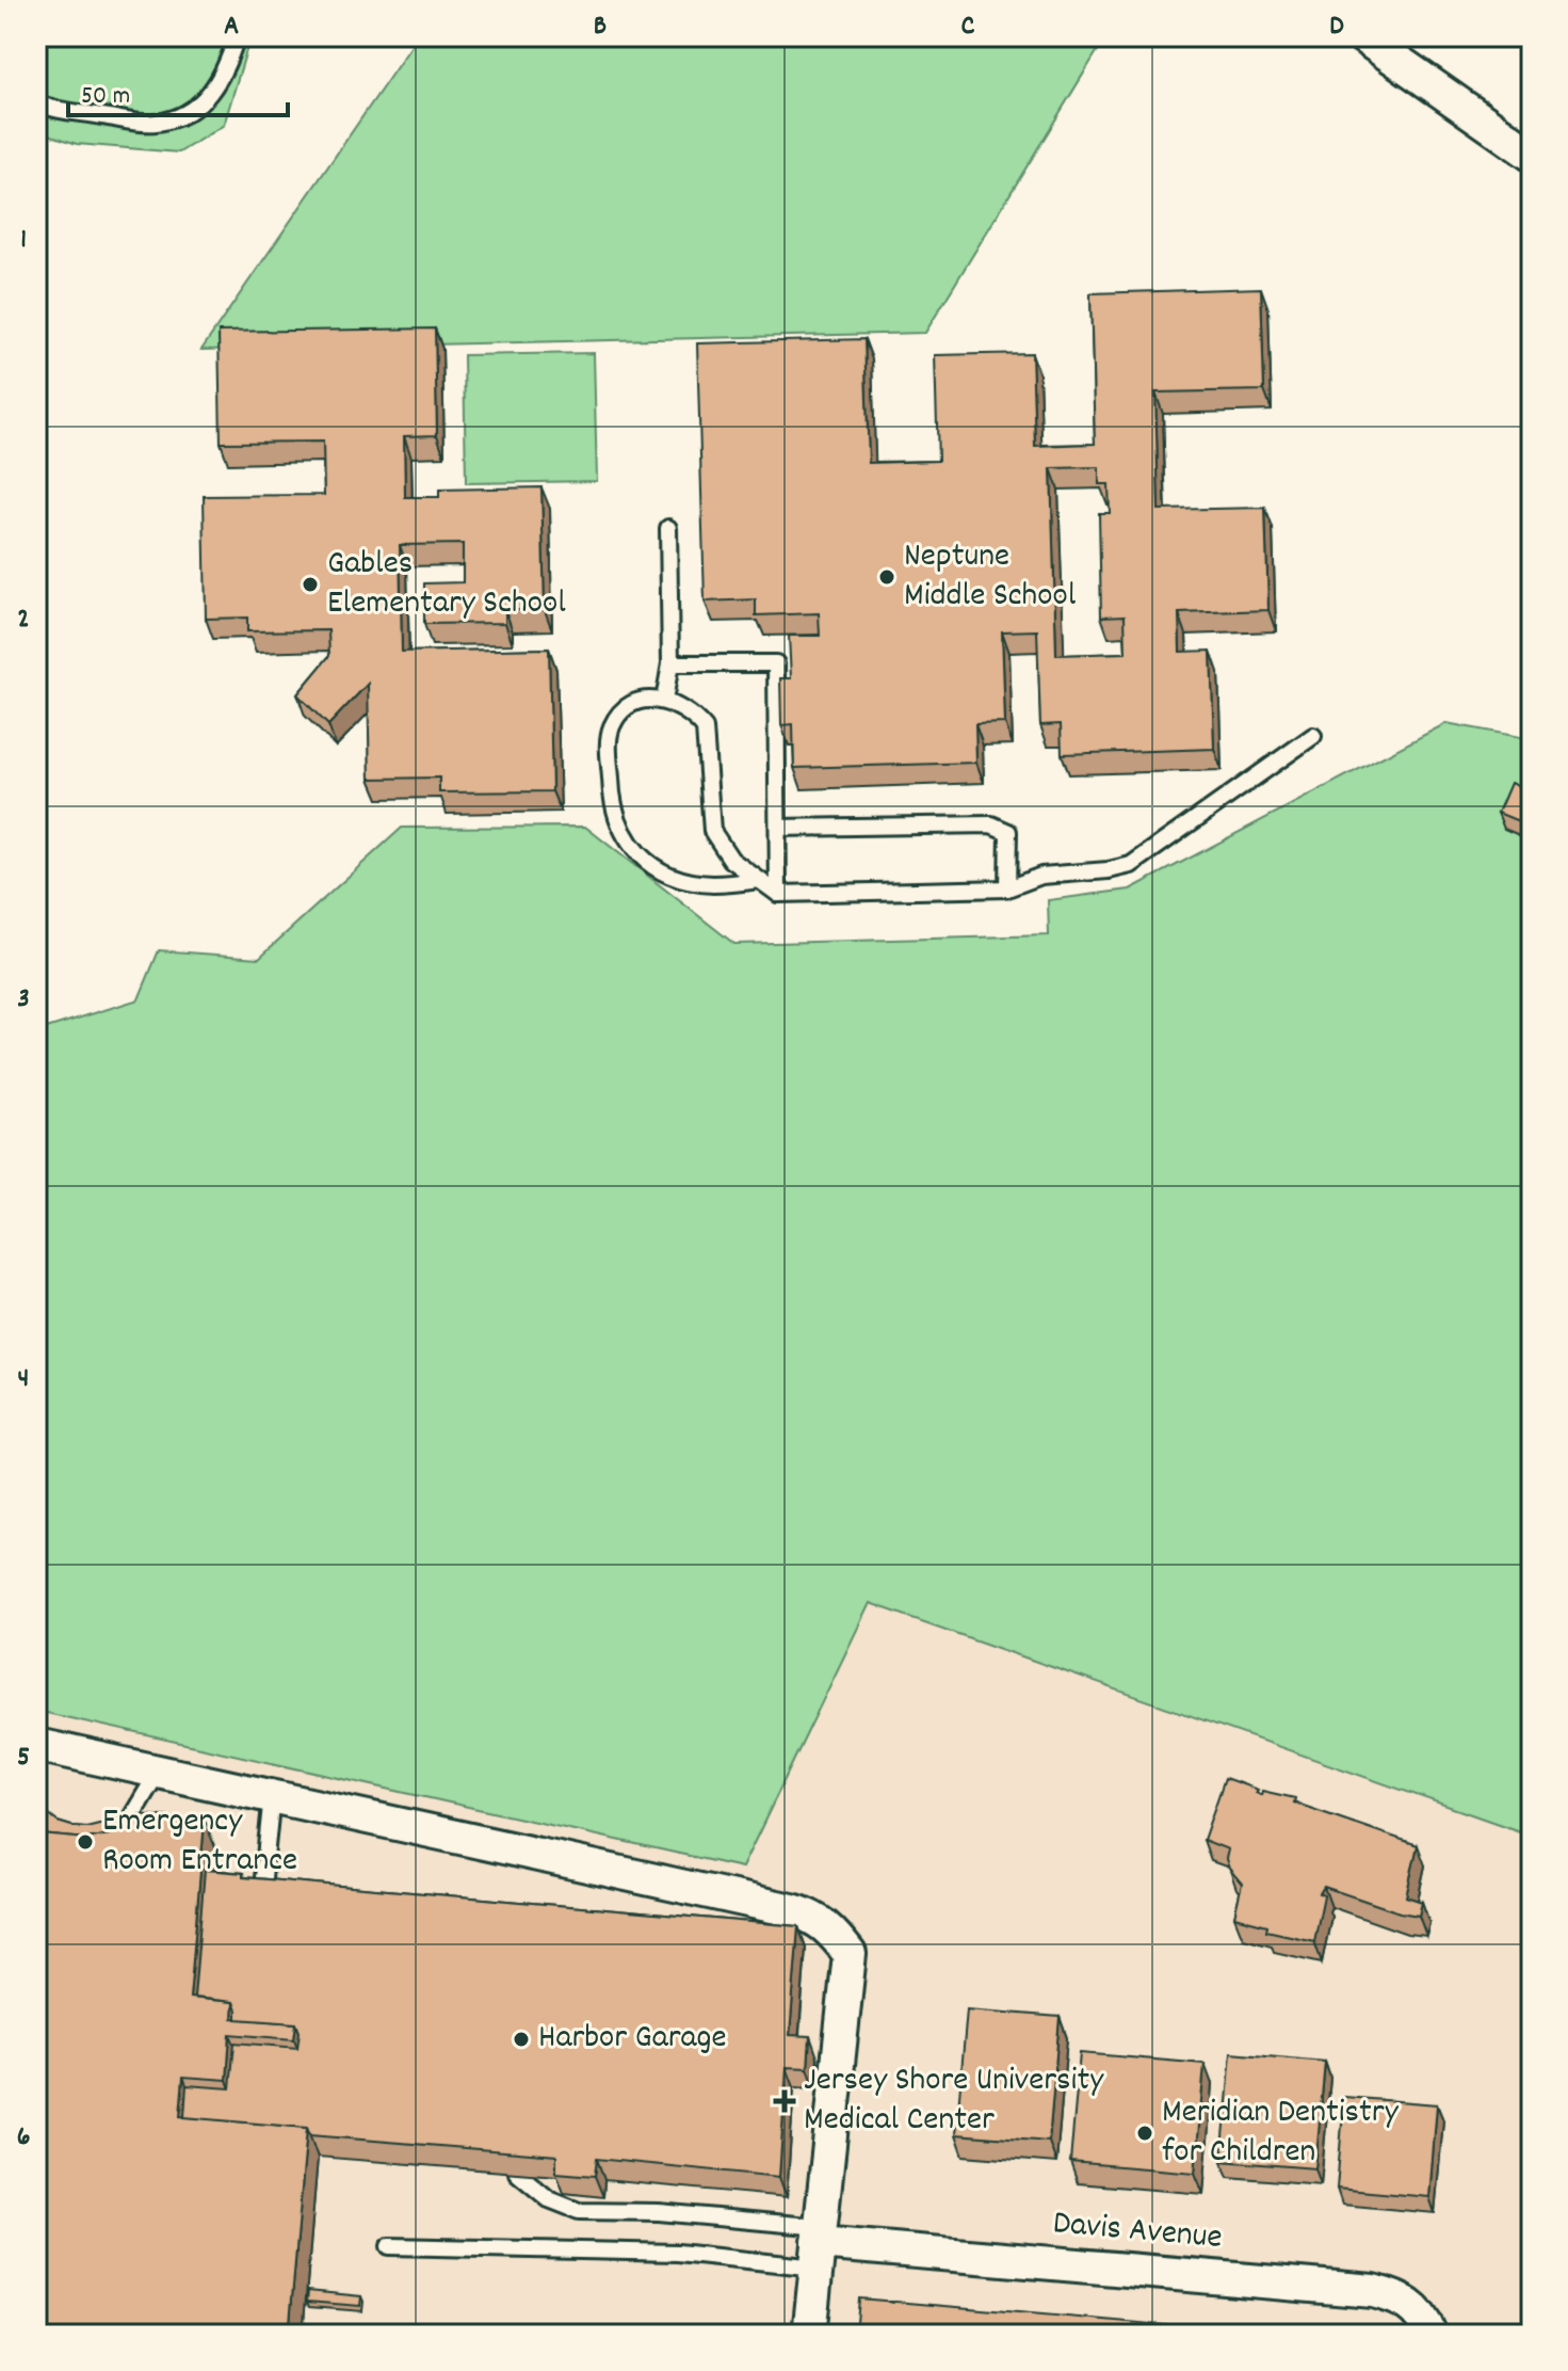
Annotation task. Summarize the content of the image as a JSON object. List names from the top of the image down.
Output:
{
  "streets": {
    "street": ["Davis Avenue"]
  },
  "places": {
    "other": [
      "Neptune Middle School",
      "Gables Elementary School",
      "Emergency Room Entrance",
      "Harbor Garage",
      "Meridian Dentistry for Children"
    ],
    "health": ["Jersey Shore University Medical Center"]
  },
  "scale_bar": "50 m",
  "grid": {
    "columns": [
      "A",
      "B",
      "C",
      "D"
    ],
    "rows": [
      "1",
      "2",
      "3",
      "4",
      "5",
      "6"
    ]
  }
}
